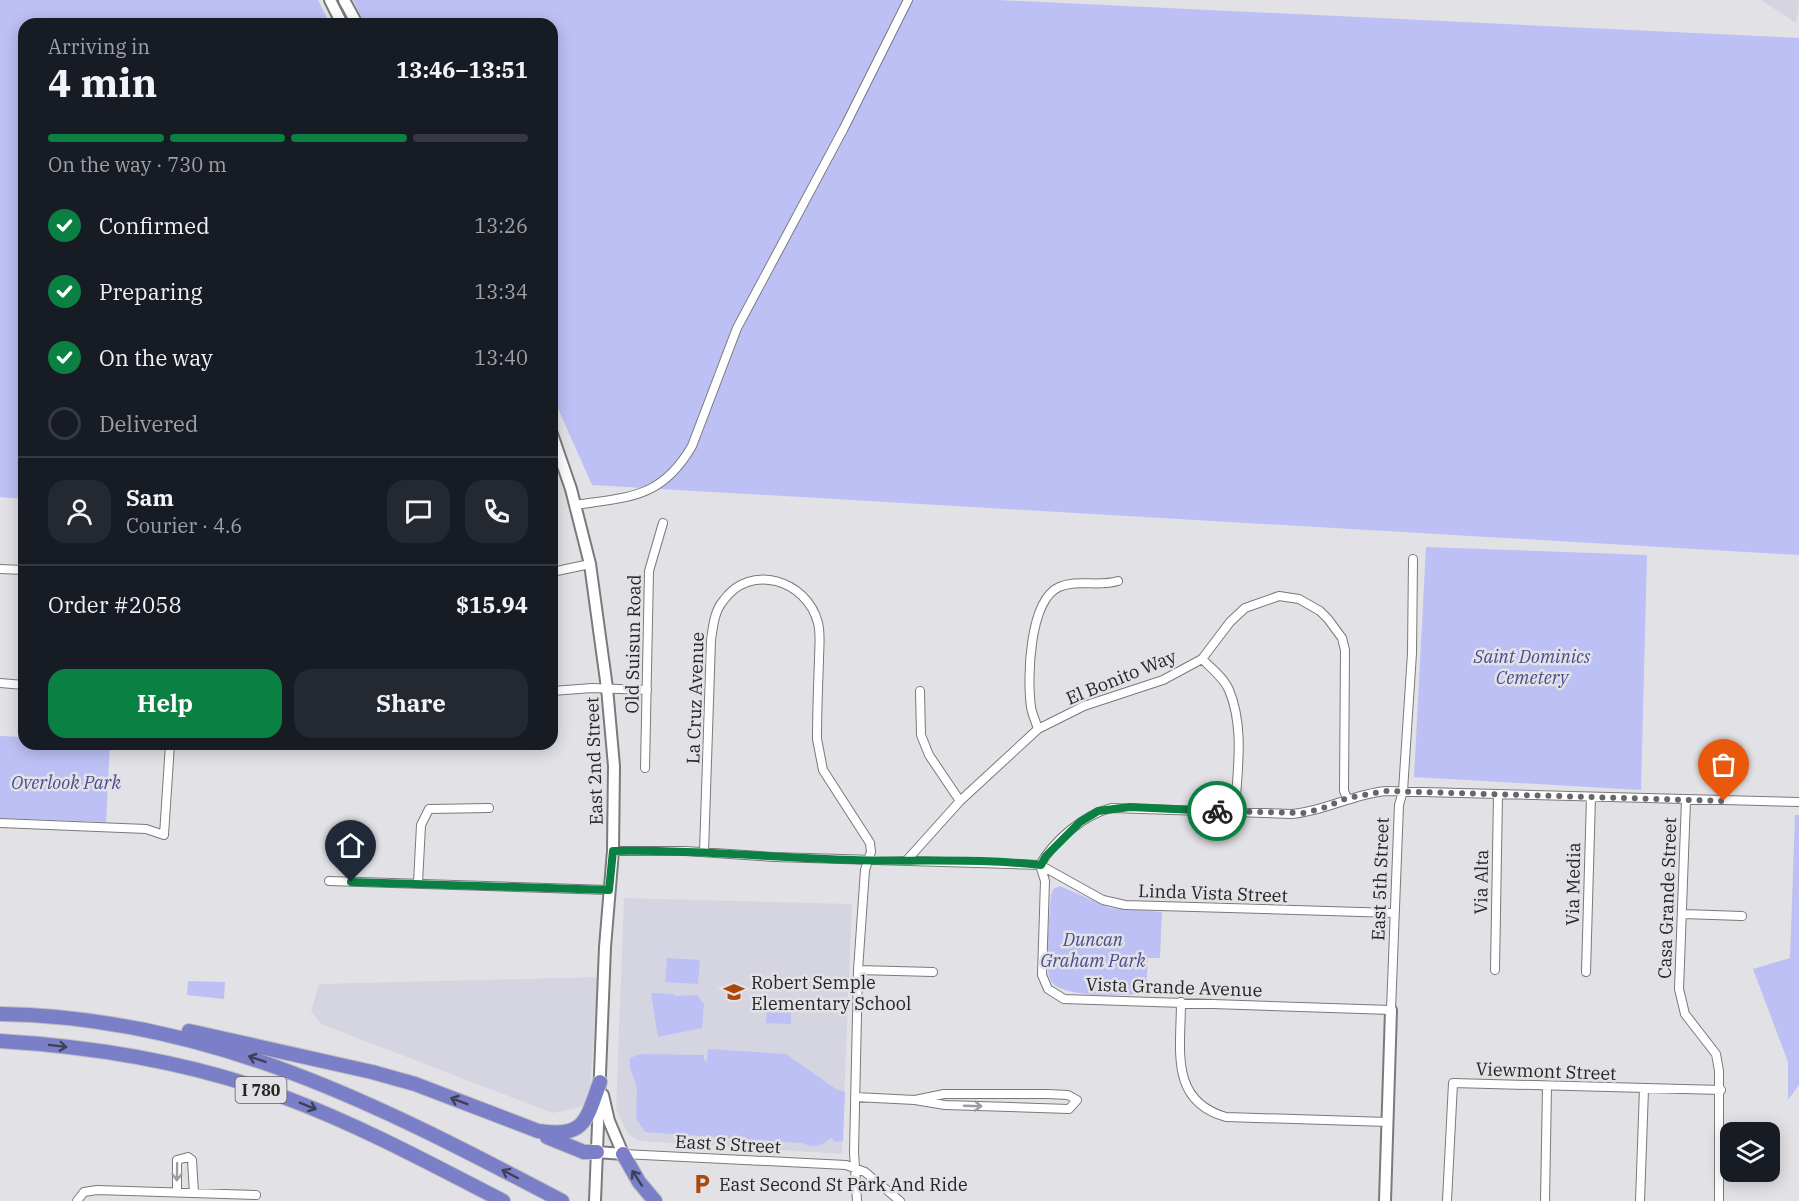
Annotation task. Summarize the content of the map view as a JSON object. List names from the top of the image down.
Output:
{
  "streets": {
    "highway": ["I 780"],
    "main road": ["East 2nd Street", "East 5th Street", "East S Street"],
    "street": [
      "Old Suisun Road",
      "El Bonito Way",
      "La Cruz Avenue",
      "Via Alta",
      "Via Media",
      "Linda Vista Street",
      "Casa Grande Street",
      "Vista Grande Avenue",
      "Viewmont Street"
    ]
  },
  "crossings": [
    ["La Cruz Avenue", "East S Street"],
    ["East 2nd Street", "East S Street"],
    ["East 5th Street", "Linda Vista Street"],
    ["East 5th Street", "Vista Grande Avenue"],
    ["Linda Vista Street", "Vista Grande Avenue"],
    ["Casa Grande Street", "Viewmont Street"]
  ],
  "parks": ["Saint Dominics Cemetery", "Overlook Park", "Duncan Graham Park"],
  "places": {
    "school or university": ["Robert Semple Elementary School"],
    "parking": ["East Second St Park And Ride"]
  },
  "page": {
    "heading": ["4 min", "Arriving in", "13:46–13:51"],
    "panel": [
      "Sam",
      "Courier · 4.6",
      "Order #2058",
      "$15.94"
    ],
    "bar": "On the way · 730 m",
    "list": [
      ["Confirmed", "13:26"],
      ["Preparing", "13:34"],
      ["On the way", "13:40"],
      "Delivered"
    ],
    "buttons": ["Help", "Share"]
  }
}
